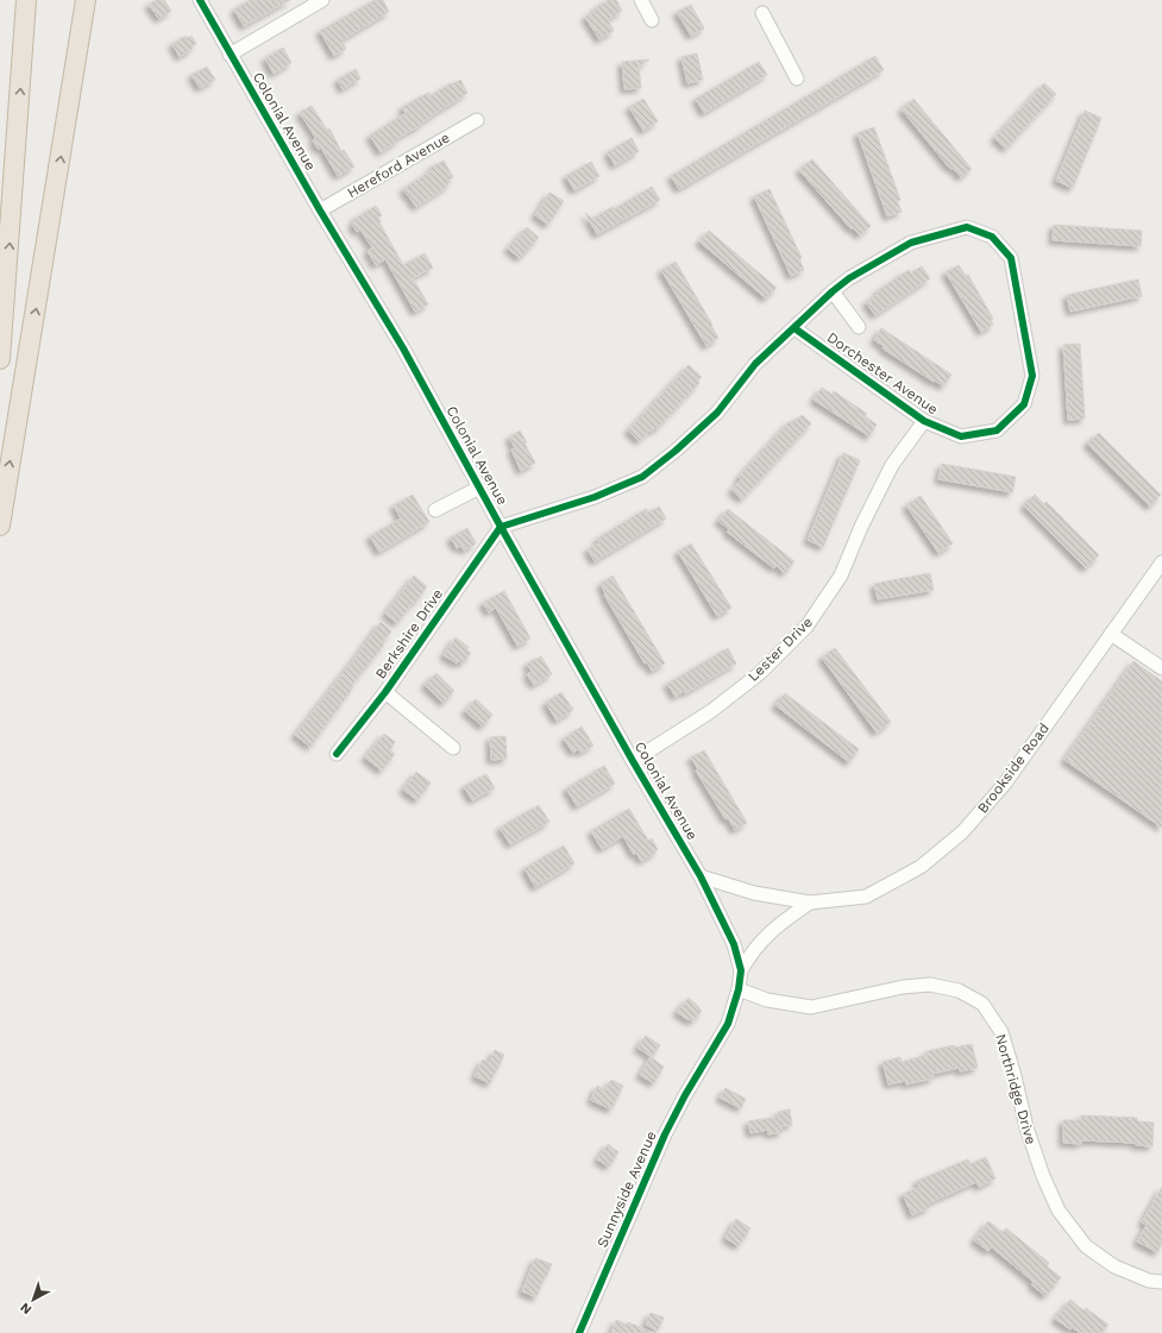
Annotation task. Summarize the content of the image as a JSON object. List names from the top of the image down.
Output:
{
  "streets": {
    "street": [
      "Colonial Avenue",
      "Hereford Avenue",
      "Dorchester Avenue",
      "Berkshire Drive",
      "Lester Drive",
      "Brookside Road",
      "Northridge Drive",
      "Sunnyside Avenue"
    ]
  },
  "crossings": [
    ["Colonial Avenue", "Hereford Avenue"],
    ["Colonial Avenue", "Dorchester Avenue"],
    ["Colonial Avenue", "Berkshire Drive"],
    ["Colonial Avenue", "Lester Drive"],
    ["Colonial Avenue", "Brookside Road"],
    ["Colonial Avenue", "Northridge Drive"],
    ["Colonial Avenue", "Sunnyside Avenue"],
    ["Dorchester Avenue", "Berkshire Drive"],
    ["Dorchester Avenue", "Lester Drive"]
  ],
  "north": "bottom left"
}
